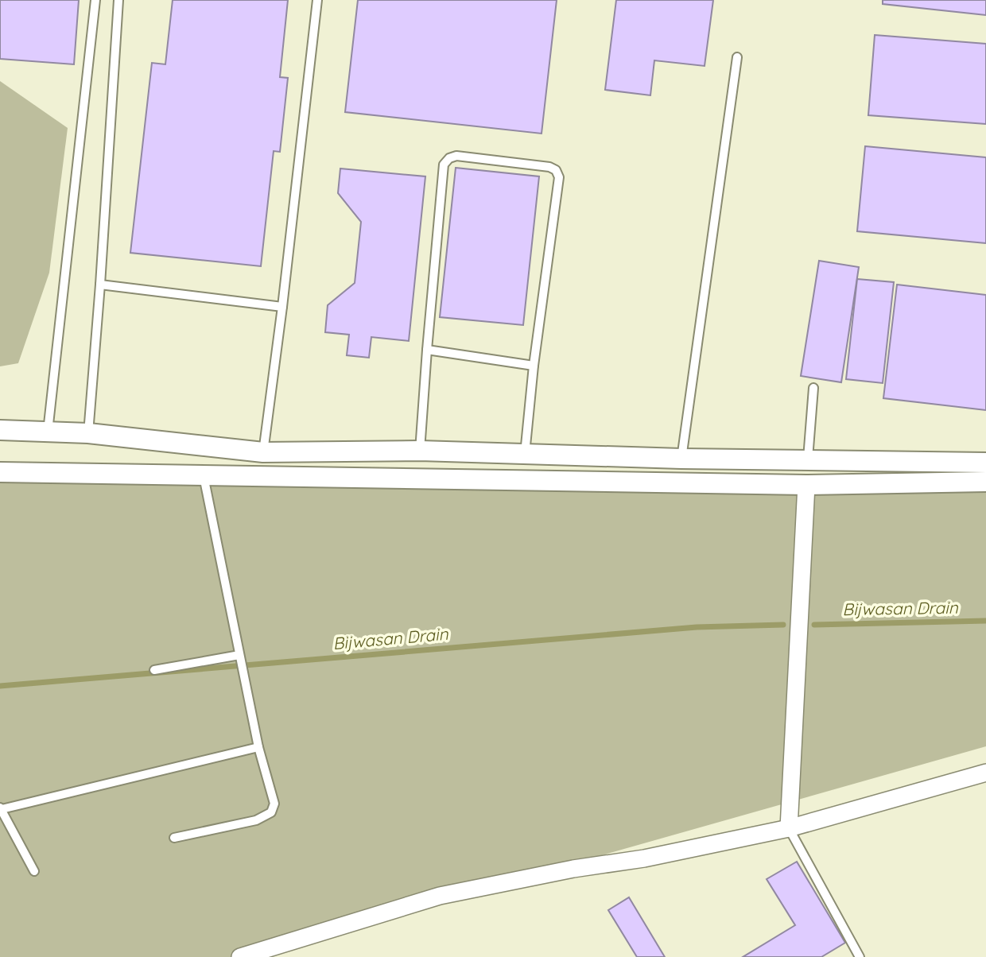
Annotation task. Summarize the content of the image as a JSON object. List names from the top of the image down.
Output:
{
  "water": ["Bijwasan Drain"]
}
